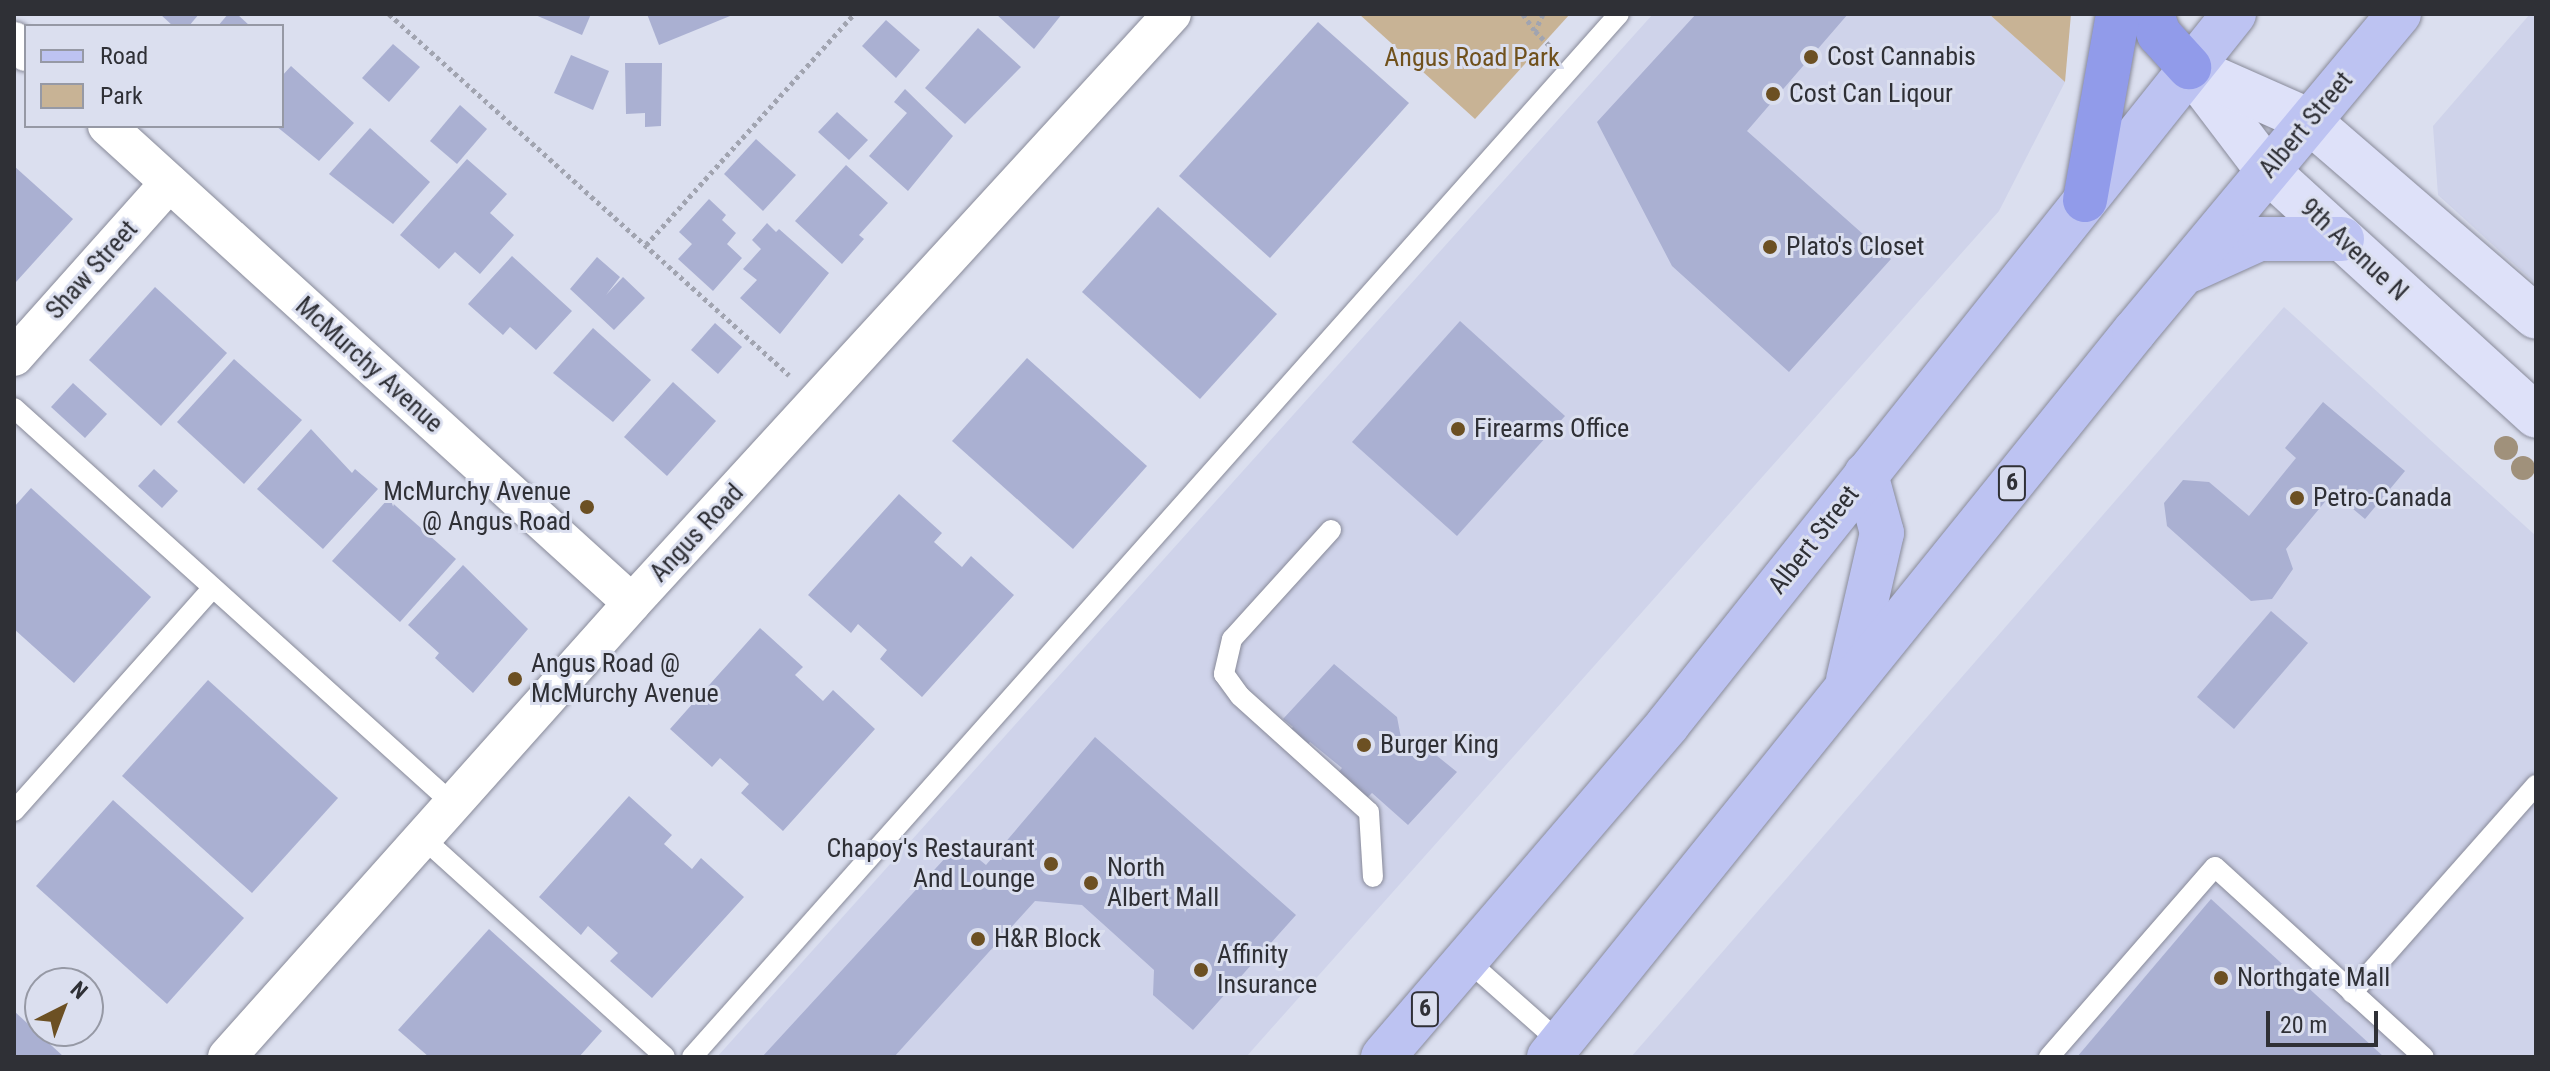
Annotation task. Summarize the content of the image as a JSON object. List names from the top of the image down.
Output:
{
  "streets": {
    "main road": ["Albert Street", "9th Avenue N", "6"],
    "street": ["Shaw Street", "McMurchy Avenue", "Angus Road"]
  },
  "crossings": [
    ["Albert Street", "9th Avenue N"],
    ["Shaw Street", "McMurchy Avenue"],
    ["McMurchy Avenue", "Angus Road"]
  ],
  "parks": ["Angus Road Park"],
  "places": [
    "Cost Cannabis",
    "Cost Can Liqour",
    "Plato's Closet",
    "Firearms Office",
    "Petro-Canada",
    "McMurchy Avenue @ Angus Road",
    "Angus Road @ McMurchy Avenue",
    "Burger King",
    "Chapoy's Restaurant And Lounge",
    "North Albert Mall",
    "H&R Block",
    "Affinity Insurance",
    "Northgate Mall"
  ],
  "legend": ["Road", "Park"],
  "scale_bar": "20 m",
  "north": "top right"
}
